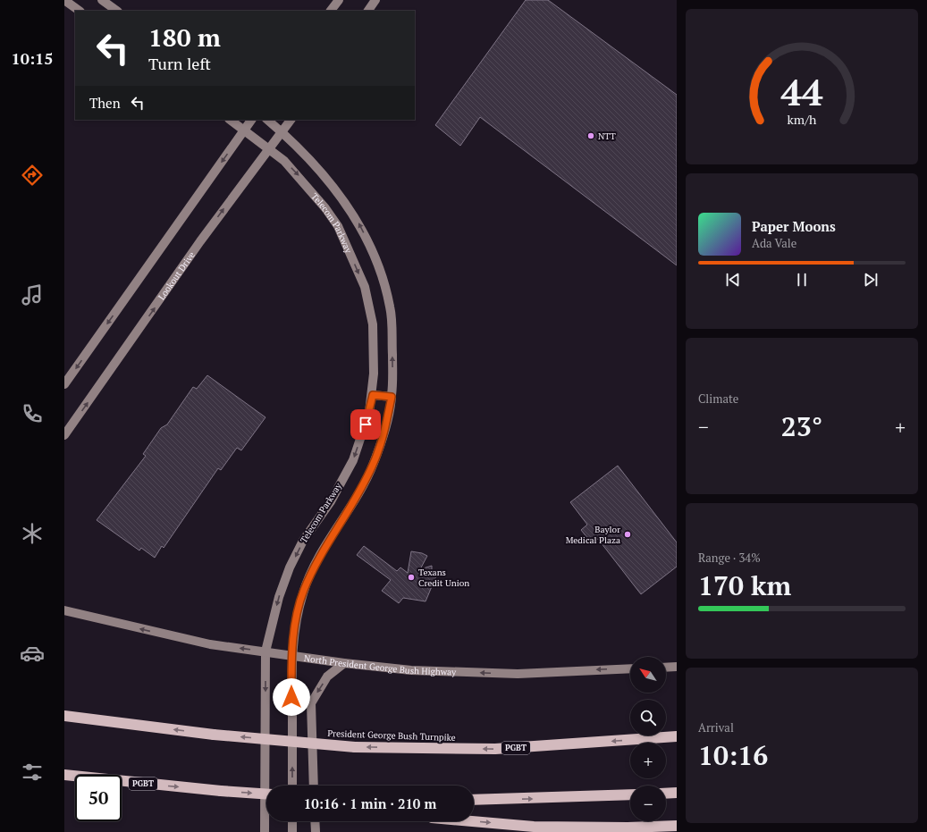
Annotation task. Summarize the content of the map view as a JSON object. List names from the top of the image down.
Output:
{
  "streets": {
    "highway": ["President George Bush Turnpike", "PGBT"],
    "main road": ["Telecom Parkway", "Lookout Drive", "North President George Bush Highway"]
  },
  "crossings": [
    ["Telecom Parkway", "Lookout Drive"],
    ["Telecom Parkway", "North President George Bush Highway"]
  ],
  "one_way": ["North President George Bush Highway"],
  "places": ["NTT", "Baylor Medical Plaza", "Texans Credit Union"],
  "north": "top left",
  "page": {
    "tabs": "10:15",
    "turn": ["180 m", "Turn left"],
    "then": "Then",
    "song": ["Paper Moons", "Ada Vale"],
    "tile": [
      "Climate",
      ["Range · 34%", "170 km"],
      ["Arrival", "10:16"]
    ],
    "heat": ["−", "23°", "+"],
    "map_buttons": ["+", "−"],
    "limit": "50",
    "trip": "10:16 · 1 min · 210 m",
    "gauge": ["44", "km/h"]
  }
}
